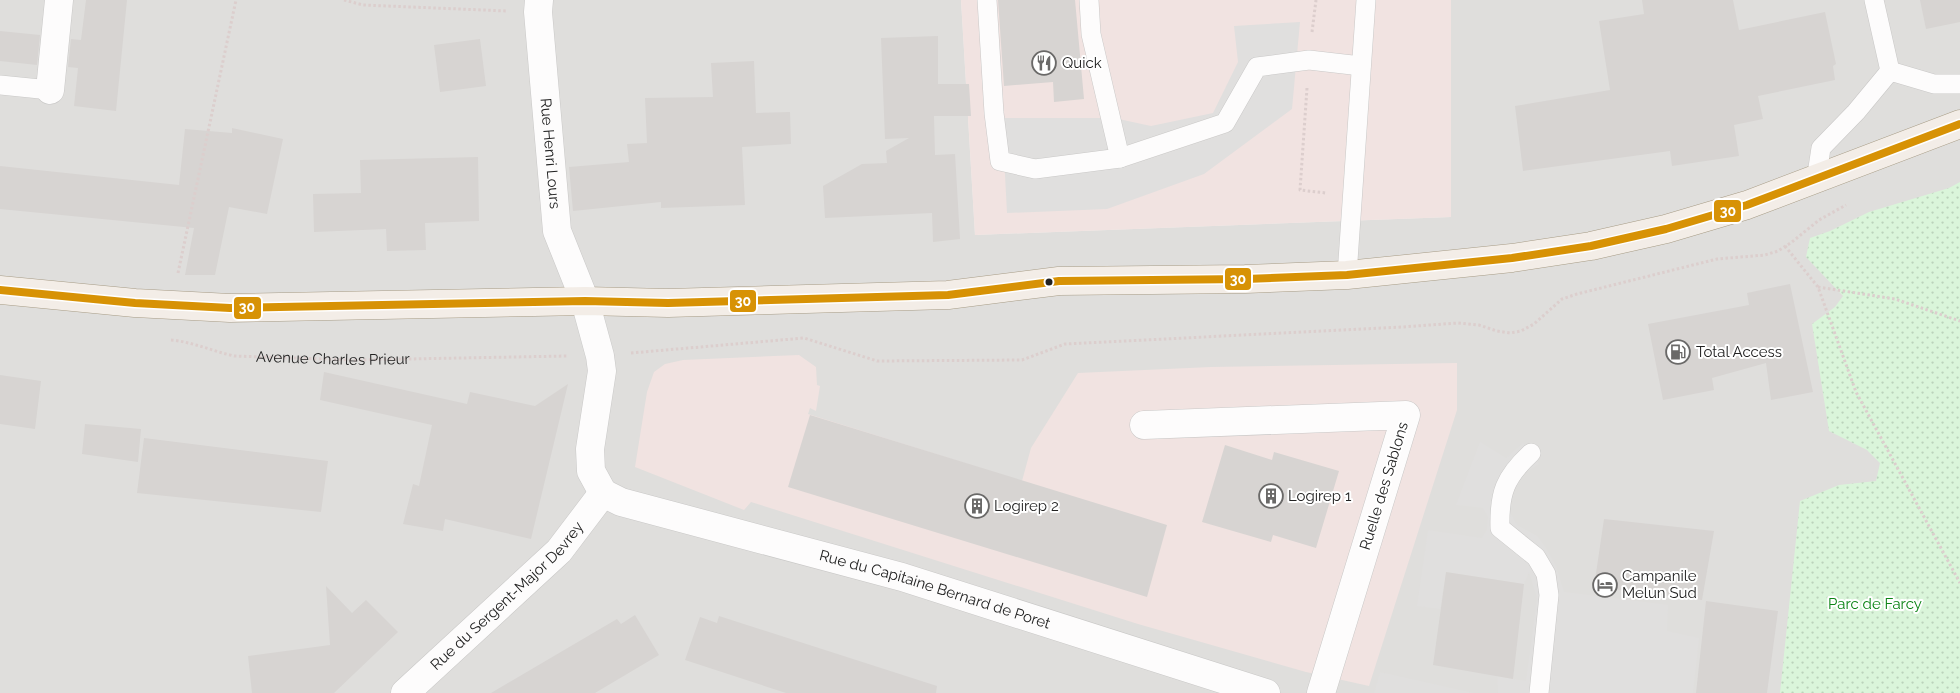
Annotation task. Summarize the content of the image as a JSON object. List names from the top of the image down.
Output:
{
  "streets": {
    "street": [
      "Rue Henri Lours",
      "Ruelle des Sablons",
      "Rue du Capitaine Bernard de Poret",
      "Rue du Sergent-Major Devrey"
    ],
    "path": ["Avenue Charles Prieur"]
  },
  "crossings": [
    ["Rue Henri Lours", "Avenue Charles Prieur"],
    ["Rue Henri Lours", "Rue du Capitaine Bernard de Poret"],
    ["Rue Henri Lours", "Rue du Sergent-Major Devrey"],
    ["Rue du Capitaine Bernard de Poret", "Rue du Sergent-Major Devrey"]
  ],
  "parks": ["Parc de Farcy"],
  "places": {
    "restaurant": ["Quick"],
    "fuel station": ["Total Access"],
    "building": ["Logirep 1", "Logirep 2"],
    "hotel": ["Campanile Melun Sud"]
  },
  "lines": ["transit line 30"]
}
